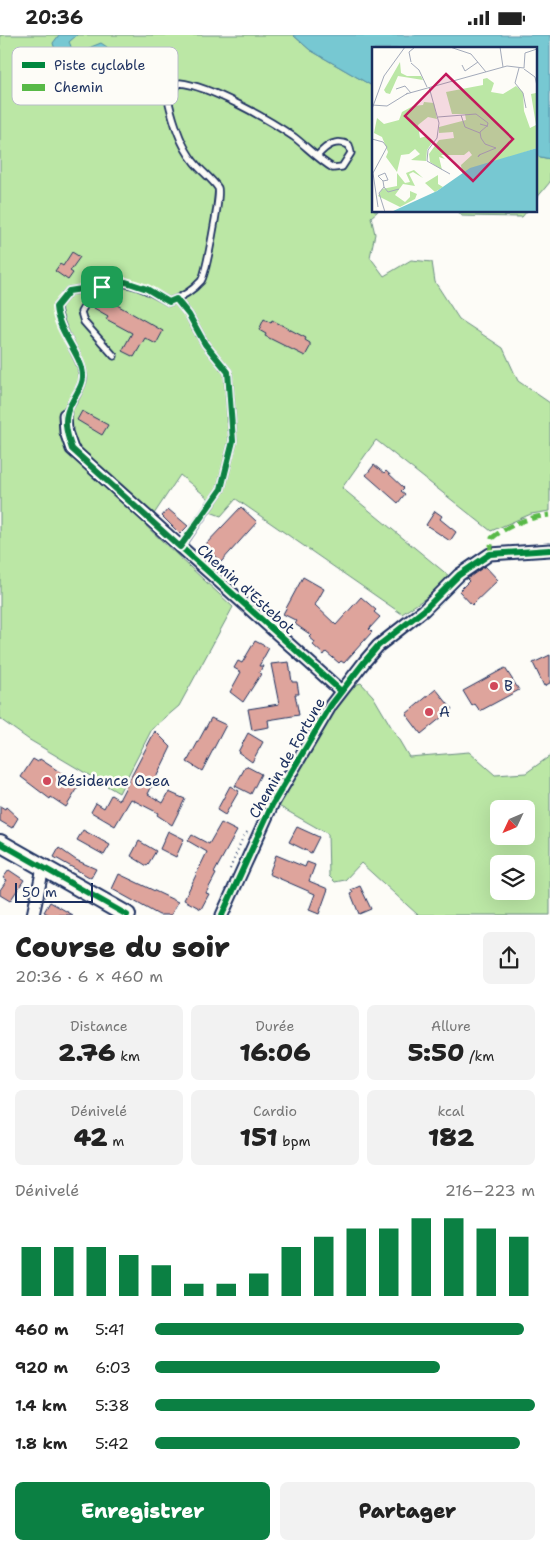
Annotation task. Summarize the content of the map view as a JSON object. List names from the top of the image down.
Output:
{
  "streets": {
    "street": ["Chemin d'Estebot", "Chemin de Fortune"]
  },
  "crossings": [
    ["Chemin d'Estebot", "Chemin de Fortune"]
  ],
  "places": ["B", "A", "Résidence Osea"],
  "legend": ["Piste cyclable", "Chemin"],
  "scale_bar": "50 m",
  "north": "bottom left",
  "page": {
    "status": "20:36",
    "scale": "50 m",
    "heading": ["Course du soir", "20:36 · 6 × 460 m"],
    "stats": [
      ["Distance", "2.76 km"],
      ["Durée", "16:06"],
      ["Allure", "5:50 /km"],
      ["Dénivelé", "42 m"],
      ["Cardio", "151 bpm"],
      ["kcal", "182"]
    ],
    "chart": ["Dénivelé", "216–223 m"],
    "list": [
      {
        "name": "460 m",
        "note": "5:41"
      },
      {
        "name": "920 m",
        "note": "6:03"
      },
      {
        "name": "1.4 km",
        "note": "5:38"
      },
      {
        "name": "1.8 km",
        "note": "5:42"
      }
    ],
    "buttons": ["Enregistrer", "Partager"]
  }
}
